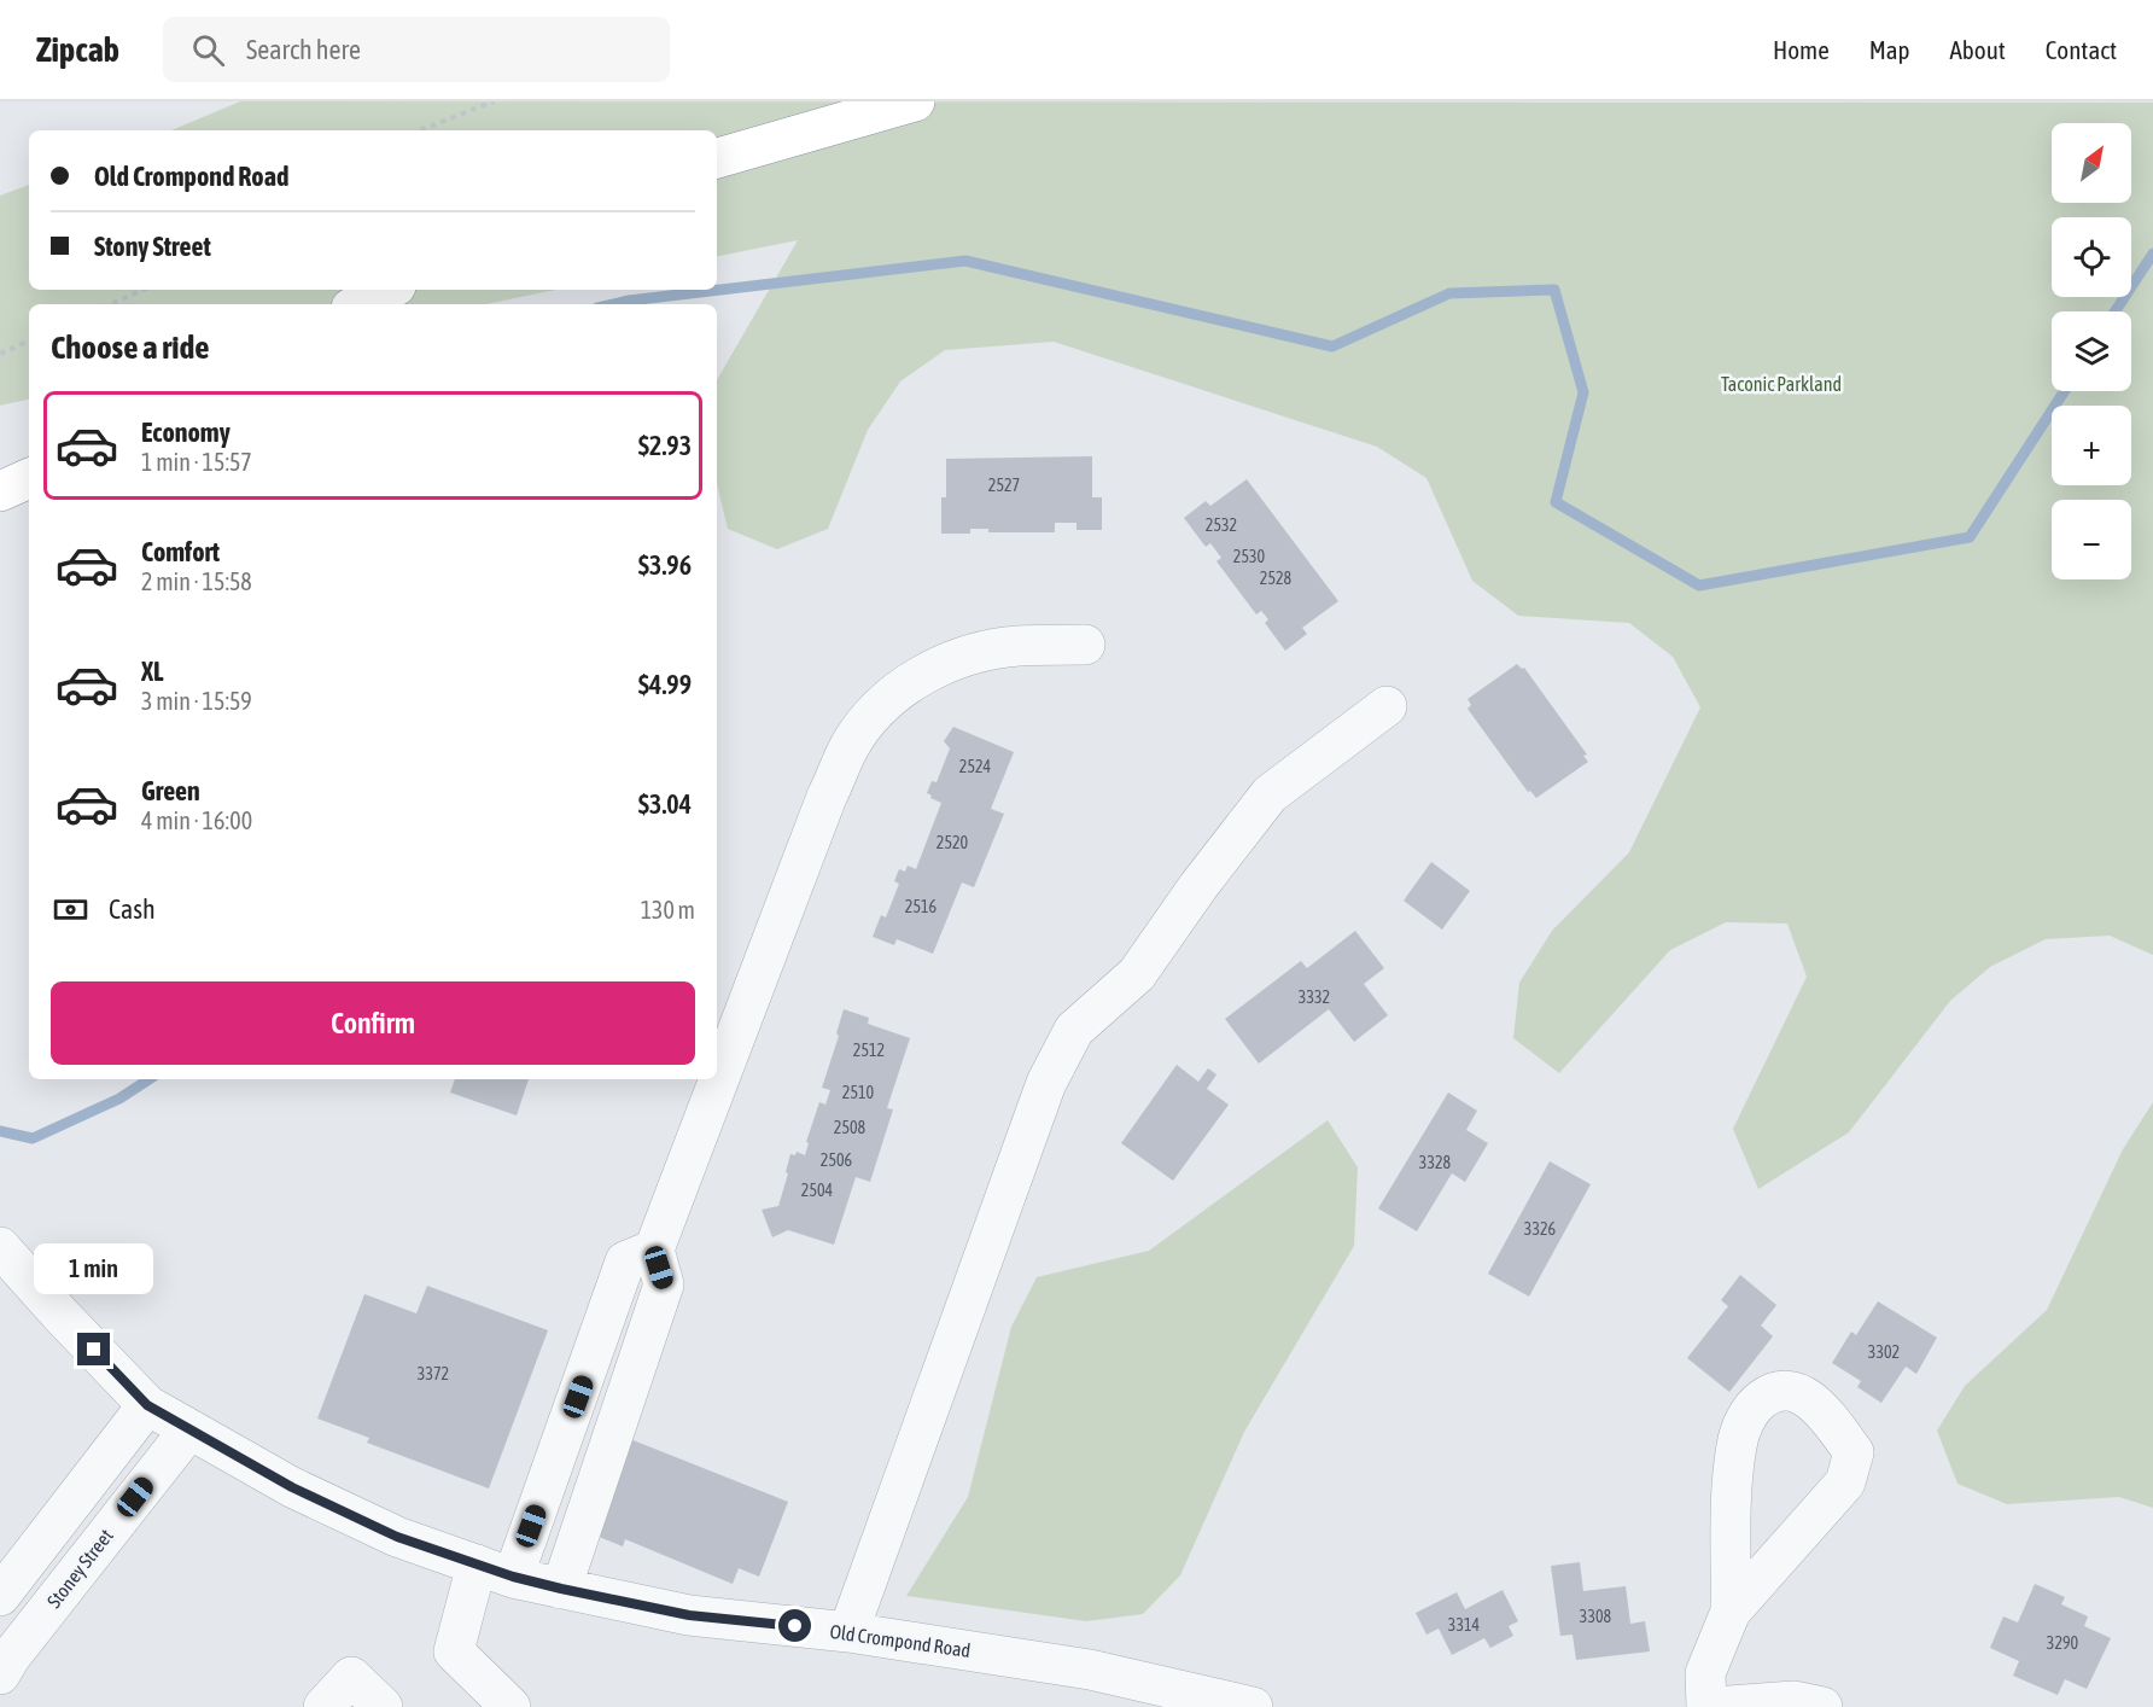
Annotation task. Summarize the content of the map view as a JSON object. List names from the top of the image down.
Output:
{
  "streets": {
    "street": ["Stoney Street", "Old Crompond Road"]
  },
  "crossings": [
    ["Stoney Street", "Old Crompond Road"]
  ],
  "parks": ["Taconic Parkland"],
  "house_numbers": [
    "2527",
    "2532",
    "2530",
    "2528",
    "2524",
    "2520",
    "2516",
    "3332",
    "2512",
    "2510",
    "2508",
    "2506",
    "3328",
    "2504",
    "3326",
    "3302",
    "3372",
    "3308",
    "3314",
    "3290"
  ],
  "north": "top right",
  "page": {
    "header": "Zipcab",
    "search": "Search here",
    "nav": [
      "Home",
      "Map",
      "About",
      "Contact"
    ],
    "map_buttons": ["+", "−"],
    "banner": ["Old Crompond Road", "Stony Street"],
    "heading": "Choose a ride",
    "list": [
      {
        "name": "Economy",
        "note": "1 min · 15:57",
        "value": "$2.93"
      },
      {
        "name": "Comfort",
        "note": "2 min · 15:58",
        "value": "$3.96"
      },
      {
        "name": "XL",
        "note": "3 min · 15:59",
        "value": "$4.99"
      },
      {
        "name": "Green",
        "note": "4 min · 16:00",
        "value": "$3.04"
      }
    ],
    "pay": ["Cash", "130 m"],
    "buttons": "Confirm",
    "bubble": "1 min"
  }
}
